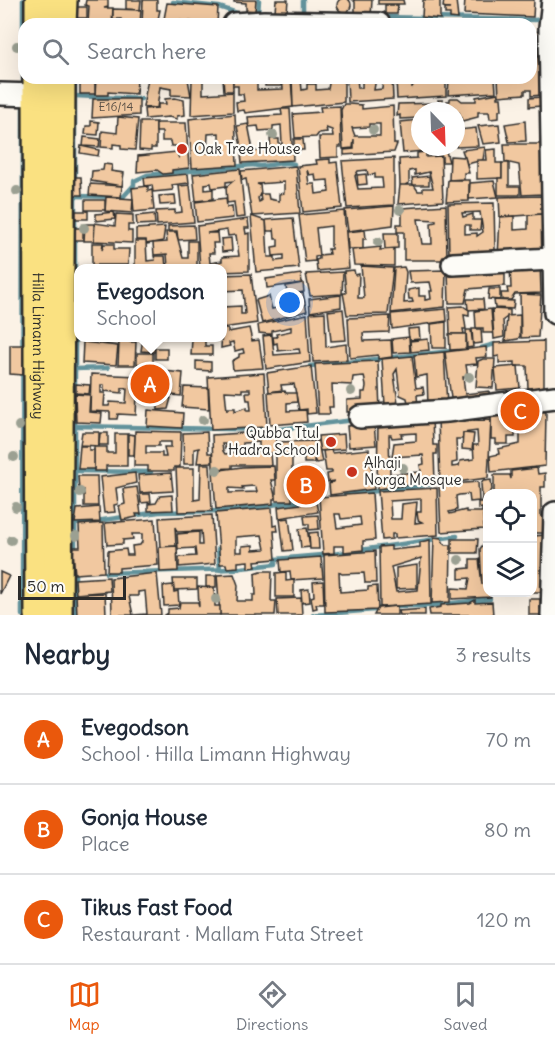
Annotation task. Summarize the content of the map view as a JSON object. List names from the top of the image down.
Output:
{
  "streets": {
    "main road": ["Hilla Limann Highway"]
  },
  "places": ["Oak Tree House", "Qubba Ttul Hadra School", "Alhaji Norga Mosque"],
  "house_numbers": ["E16/14"],
  "scale_bar": "50 m",
  "north": "bottom right",
  "page": {
    "search": "Search here",
    "popup": ["Evegodson", "School"],
    "pins": ["A", "C", "B"],
    "scale": "50 m",
    "heading": ["Nearby", "3 results"],
    "list": [
      {
        "mark": "A",
        "name": "Evegodson",
        "note": "School · Hilla Limann Highway",
        "value": "70 m"
      },
      {
        "mark": "B",
        "name": "Gonja House",
        "note": "Place",
        "value": "80 m"
      },
      {
        "mark": "C",
        "name": "Tikus Fast Food",
        "note": "Restaurant · Mallam Futa Street",
        "value": "120 m"
      }
    ],
    "nav": ["Map", "Directions", "Saved"]
  }
}
